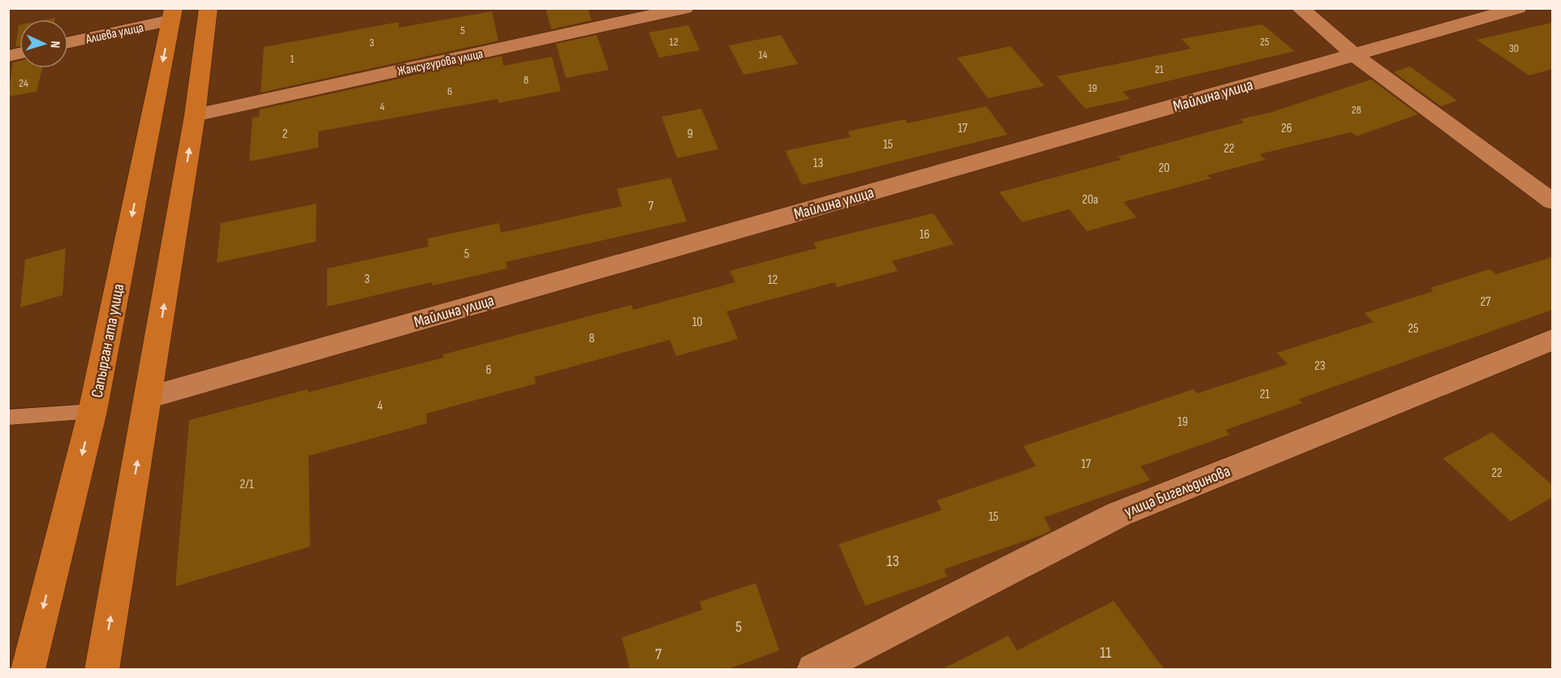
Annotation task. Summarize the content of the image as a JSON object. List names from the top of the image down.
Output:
{
  "streets": {
    "main road": ["Сапырган ата улица"],
    "street": [
      "Алиева улица",
      "Жансугурова улица",
      "Майлина улица",
      "улица Бигельдинова"
    ]
  },
  "crossings": [
    ["Алиева улица", "Сапырган ата улица"]
  ],
  "house_numbers": [
    "5",
    "12",
    "25",
    "3",
    "30",
    "14",
    "1",
    "21",
    "8",
    "24",
    "19",
    "6",
    "4",
    "28",
    "17",
    "26",
    "2",
    "9",
    "15",
    "22",
    "13",
    "20",
    "20а",
    "7",
    "16",
    "5",
    "3",
    "12",
    "27",
    "10",
    "25",
    "8",
    "23",
    "6",
    "21",
    "4",
    "19",
    "17",
    "22",
    "2/1",
    "15",
    "13",
    "5",
    "11",
    "7"
  ],
  "north": "right"
}
